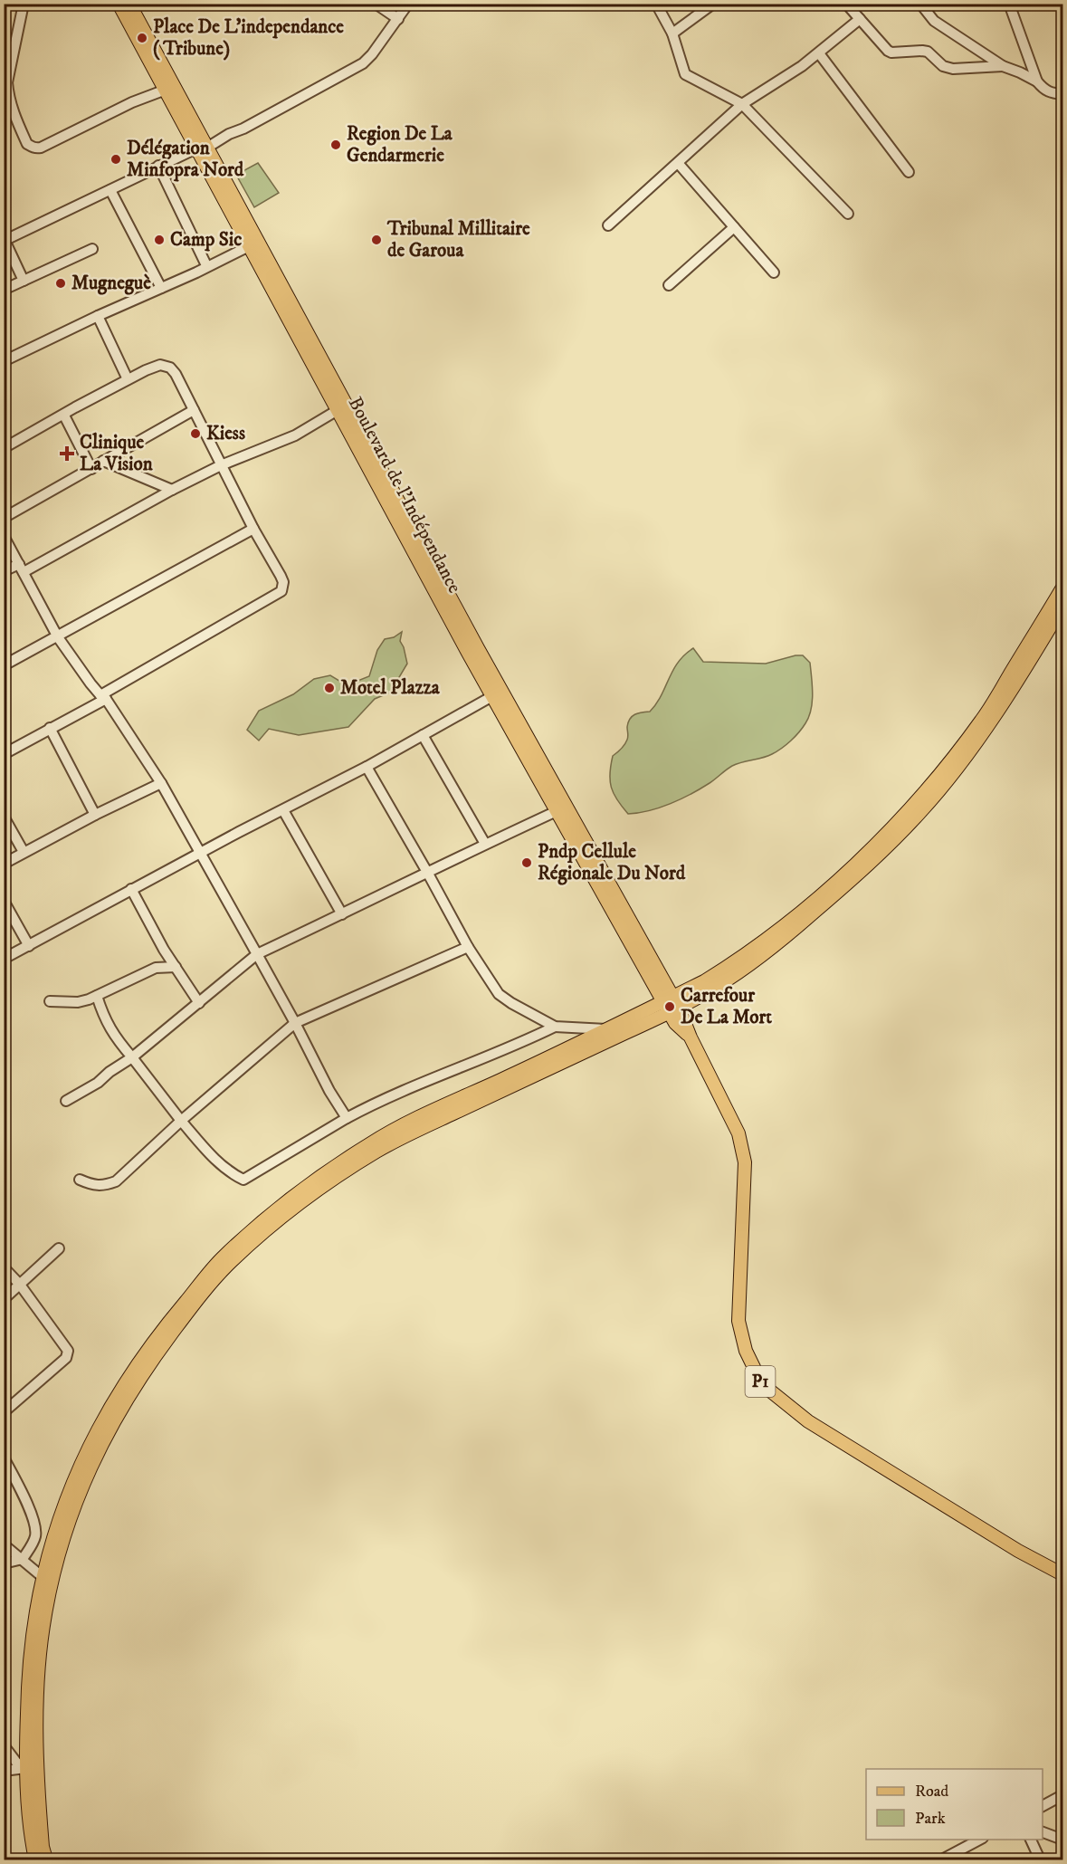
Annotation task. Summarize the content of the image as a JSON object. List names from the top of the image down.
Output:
{
  "streets": {
    "main road": ["Boulevard de l'Indépendance", "P1"]
  },
  "crossings": [
    ["Boulevard de l'Indépendance", "P1"]
  ],
  "places": {
    "other": [
      "Place De L'independance ( Tribune)",
      "Region De La Gendarmerie",
      "Délégation Minfopra Nord",
      "Camp Sic",
      "Tribunal Millitaire de Garoua",
      "Mugneguè",
      "Kiess",
      "Motel Plazza",
      "Pndp Cellule Régionale Du Nord",
      "Carrefour De La Mort"
    ],
    "health": ["Clinique La Vision"]
  },
  "legend": ["Road", "Park"]
}
